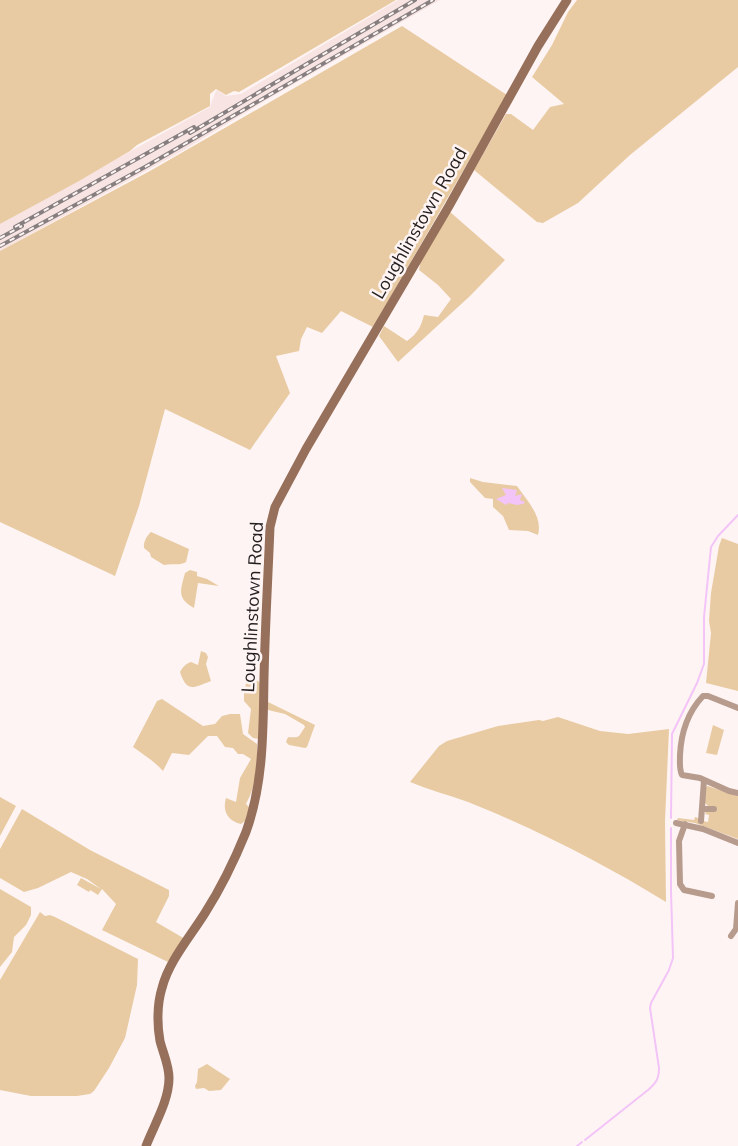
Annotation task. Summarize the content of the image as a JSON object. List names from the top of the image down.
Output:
{
  "streets": {
    "street": ["Loughlinstown Road"]
  }
}
